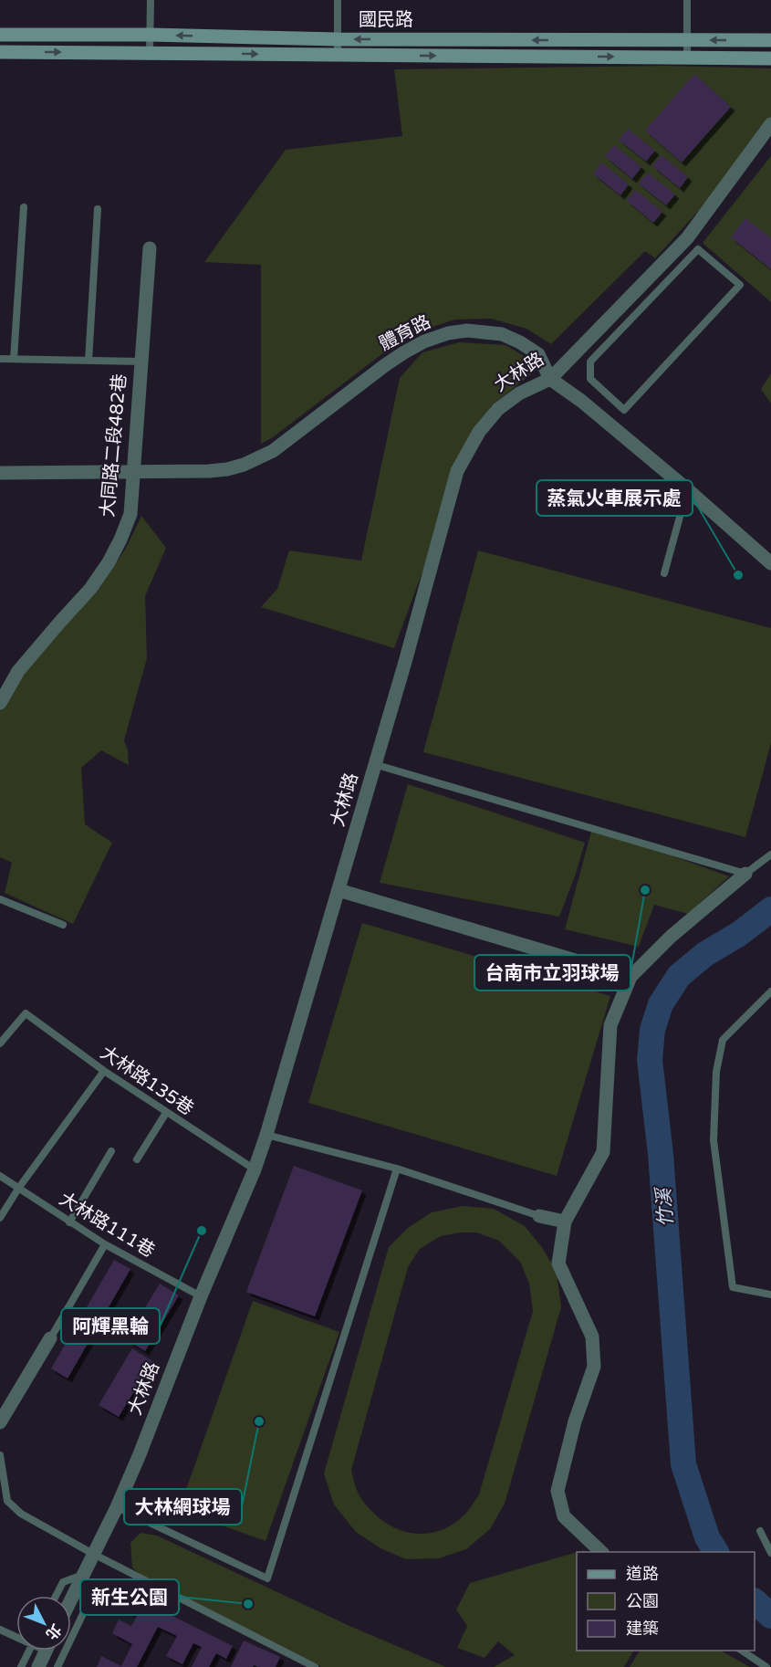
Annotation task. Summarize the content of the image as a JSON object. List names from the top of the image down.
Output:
{
  "streets": {
    "street": [
      "國民路",
      "體育路",
      "大林路",
      "大同路二段482巷"
    ],
    "lane": ["大林路135巷", "大林路111巷"]
  },
  "crossings": [
    ["體育路", "大林路"],
    ["體育路", "大同路二段482巷"],
    ["大林路", "大林路135巷"],
    ["大林路", "大林路111巷"]
  ],
  "water": ["竹溪"],
  "places": [
    "蒸氣火車展示處",
    "台南市立羽球場",
    "阿輝黑輪",
    "大林網球場",
    "新生公園"
  ],
  "legend": ["道路", "公園", "建築"],
  "north": "bottom right"
}
